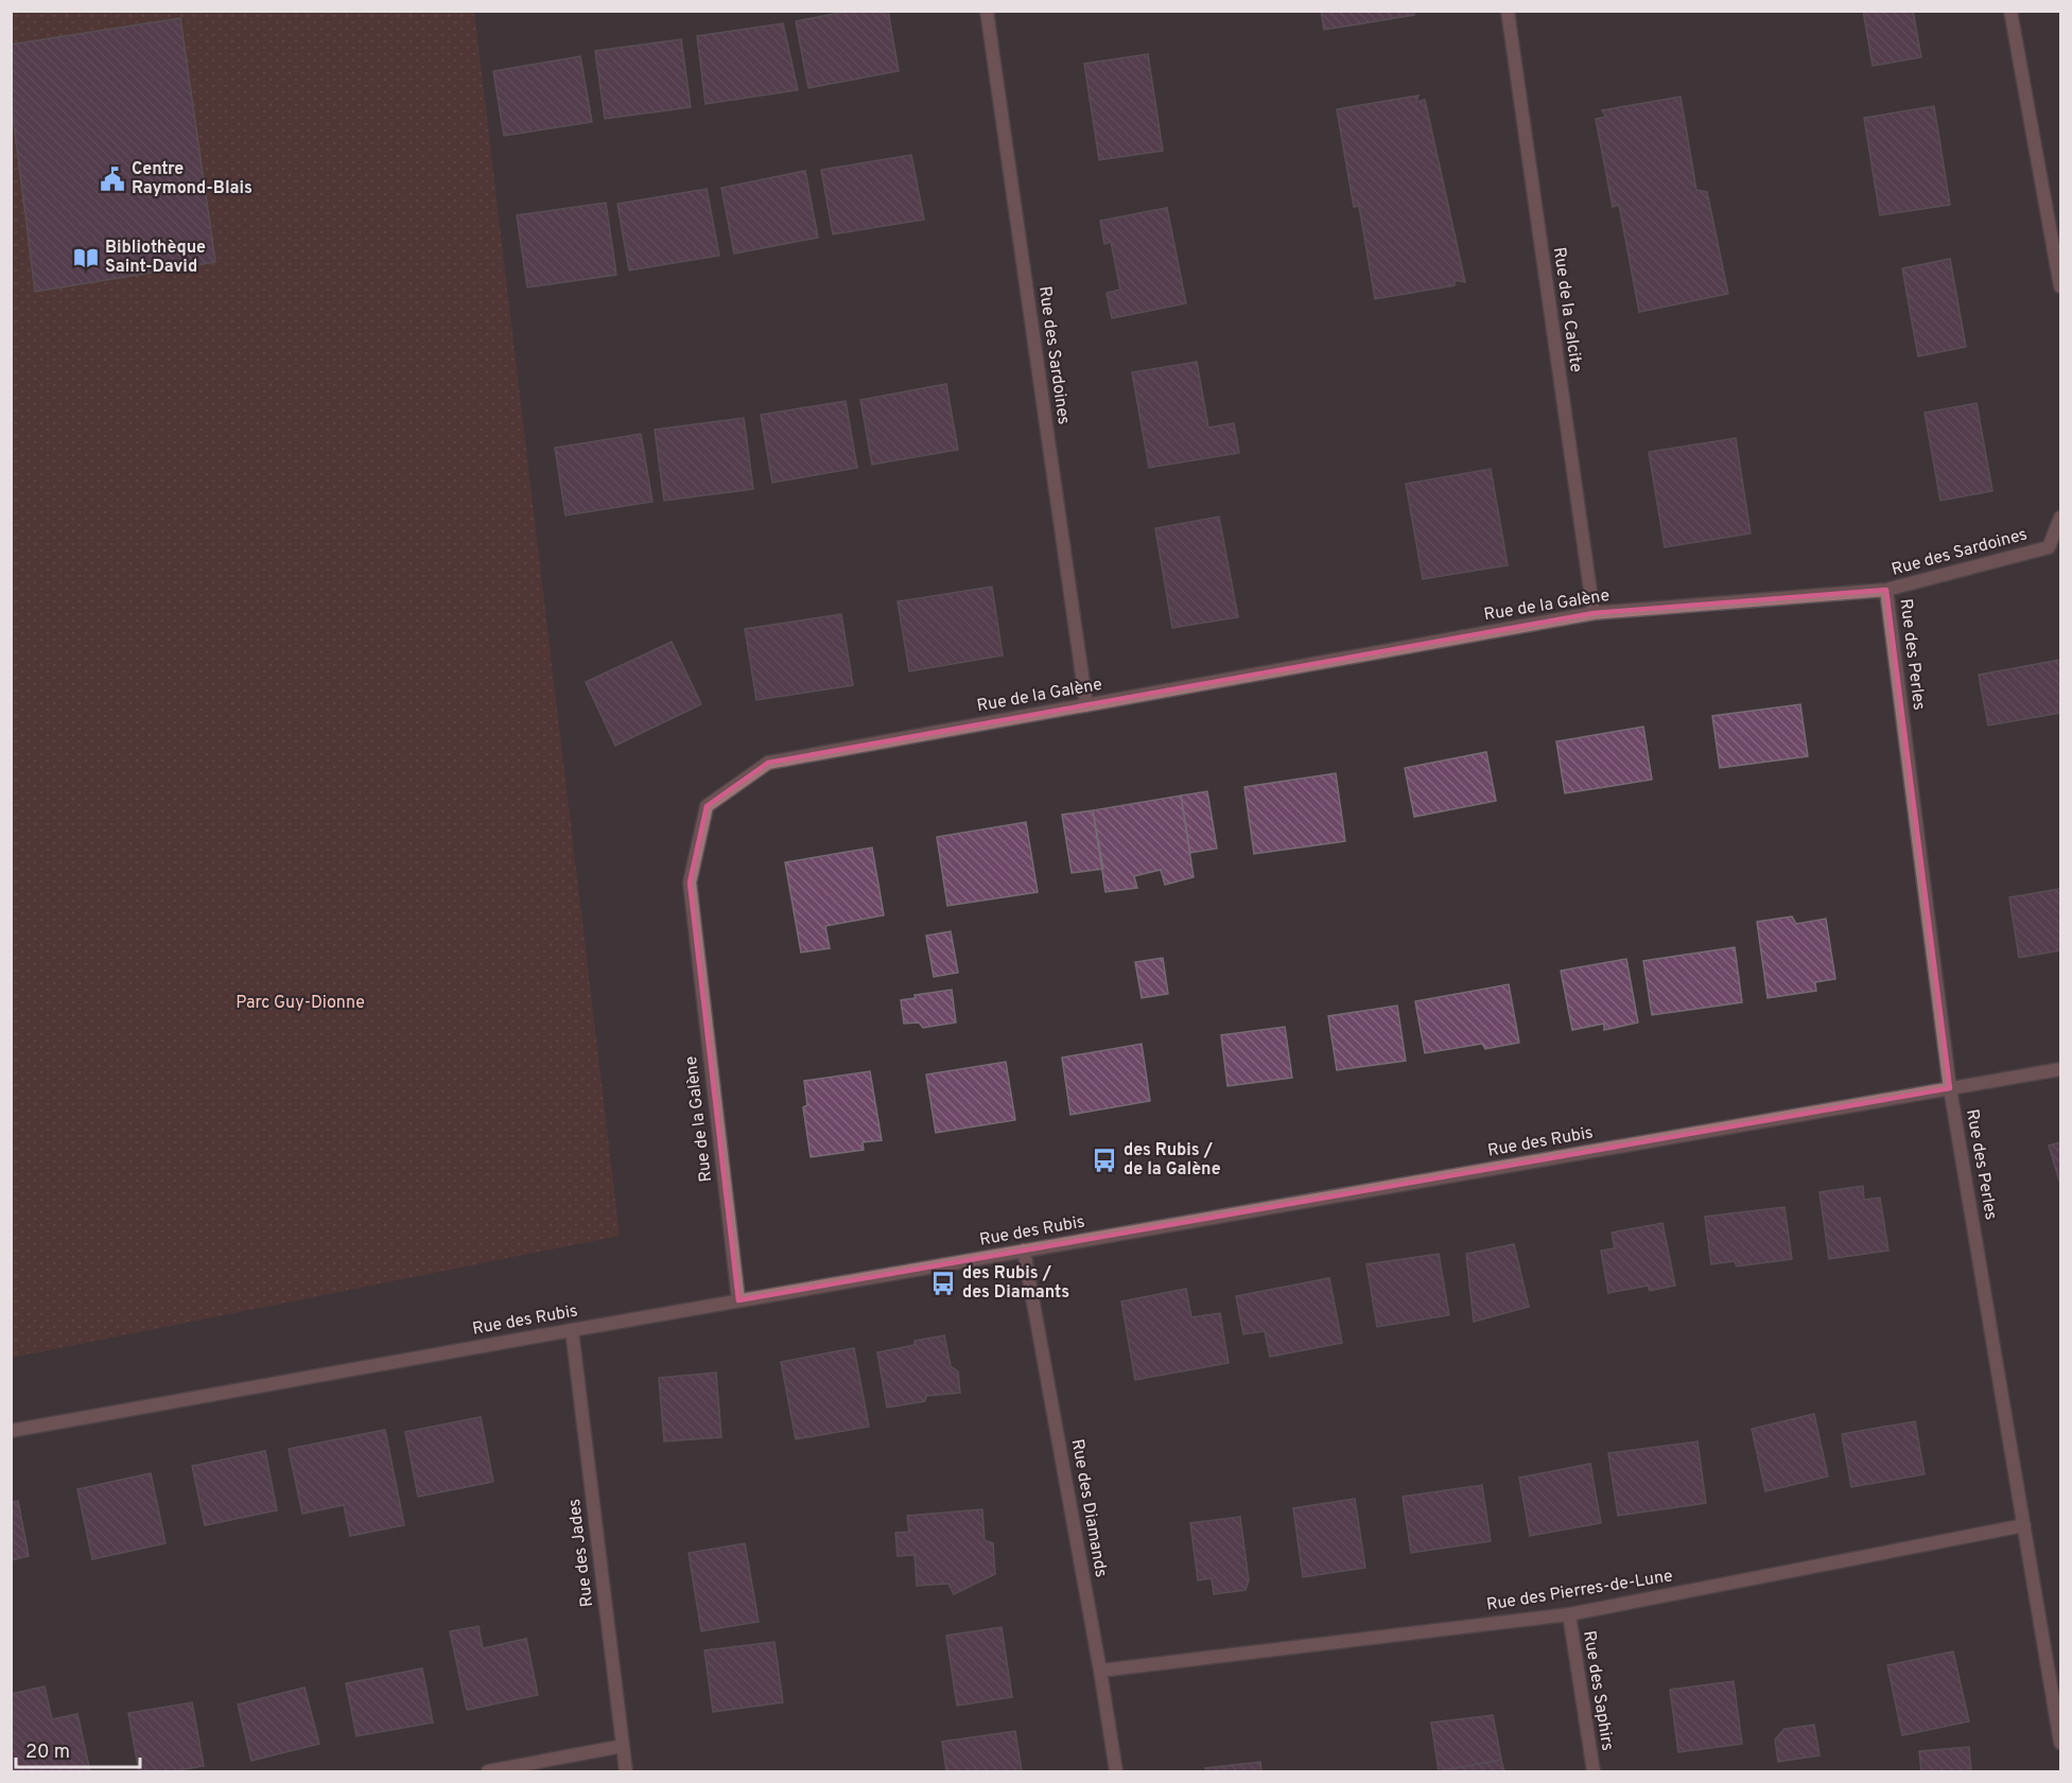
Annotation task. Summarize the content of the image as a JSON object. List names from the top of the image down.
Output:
{
  "streets": {
    "street": [
      "Rue de la Calcite",
      "Rue des Sardoines",
      "Rue de la Galène",
      "Rue des Perles",
      "Rue des Rubis",
      "Rue des Diamands",
      "Rue des Jades",
      "Rue des Pierres-de-Lune",
      "Rue des Saphirs"
    ]
  },
  "crossings": [
    ["Rue de la Calcite", "Rue de la Galène"],
    ["Rue des Sardoines", "Rue de la Galène"],
    ["Rue des Sardoines", "Rue des Perles"],
    ["Rue de la Galène", "Rue des Perles"],
    ["Rue de la Galène", "Rue des Rubis"],
    ["Rue des Perles", "Rue des Rubis"],
    ["Rue des Perles", "Rue des Pierres-de-Lune"],
    ["Rue des Rubis", "Rue des Diamands"],
    ["Rue des Rubis", "Rue des Jades"],
    ["Rue des Diamands", "Rue des Pierres-de-Lune"],
    ["Rue des Pierres-de-Lune", "Rue des Saphirs"]
  ],
  "parks": ["Parc Guy-Dionne"],
  "places": {
    "public building": ["Centre Raymond-Blais"],
    "library": ["Bibliothèque Saint-David"],
    "bus stop": ["des Rubis / de la Galène", "des Rubis / des Diamants"]
  },
  "scale_bar": "20 m"
}
